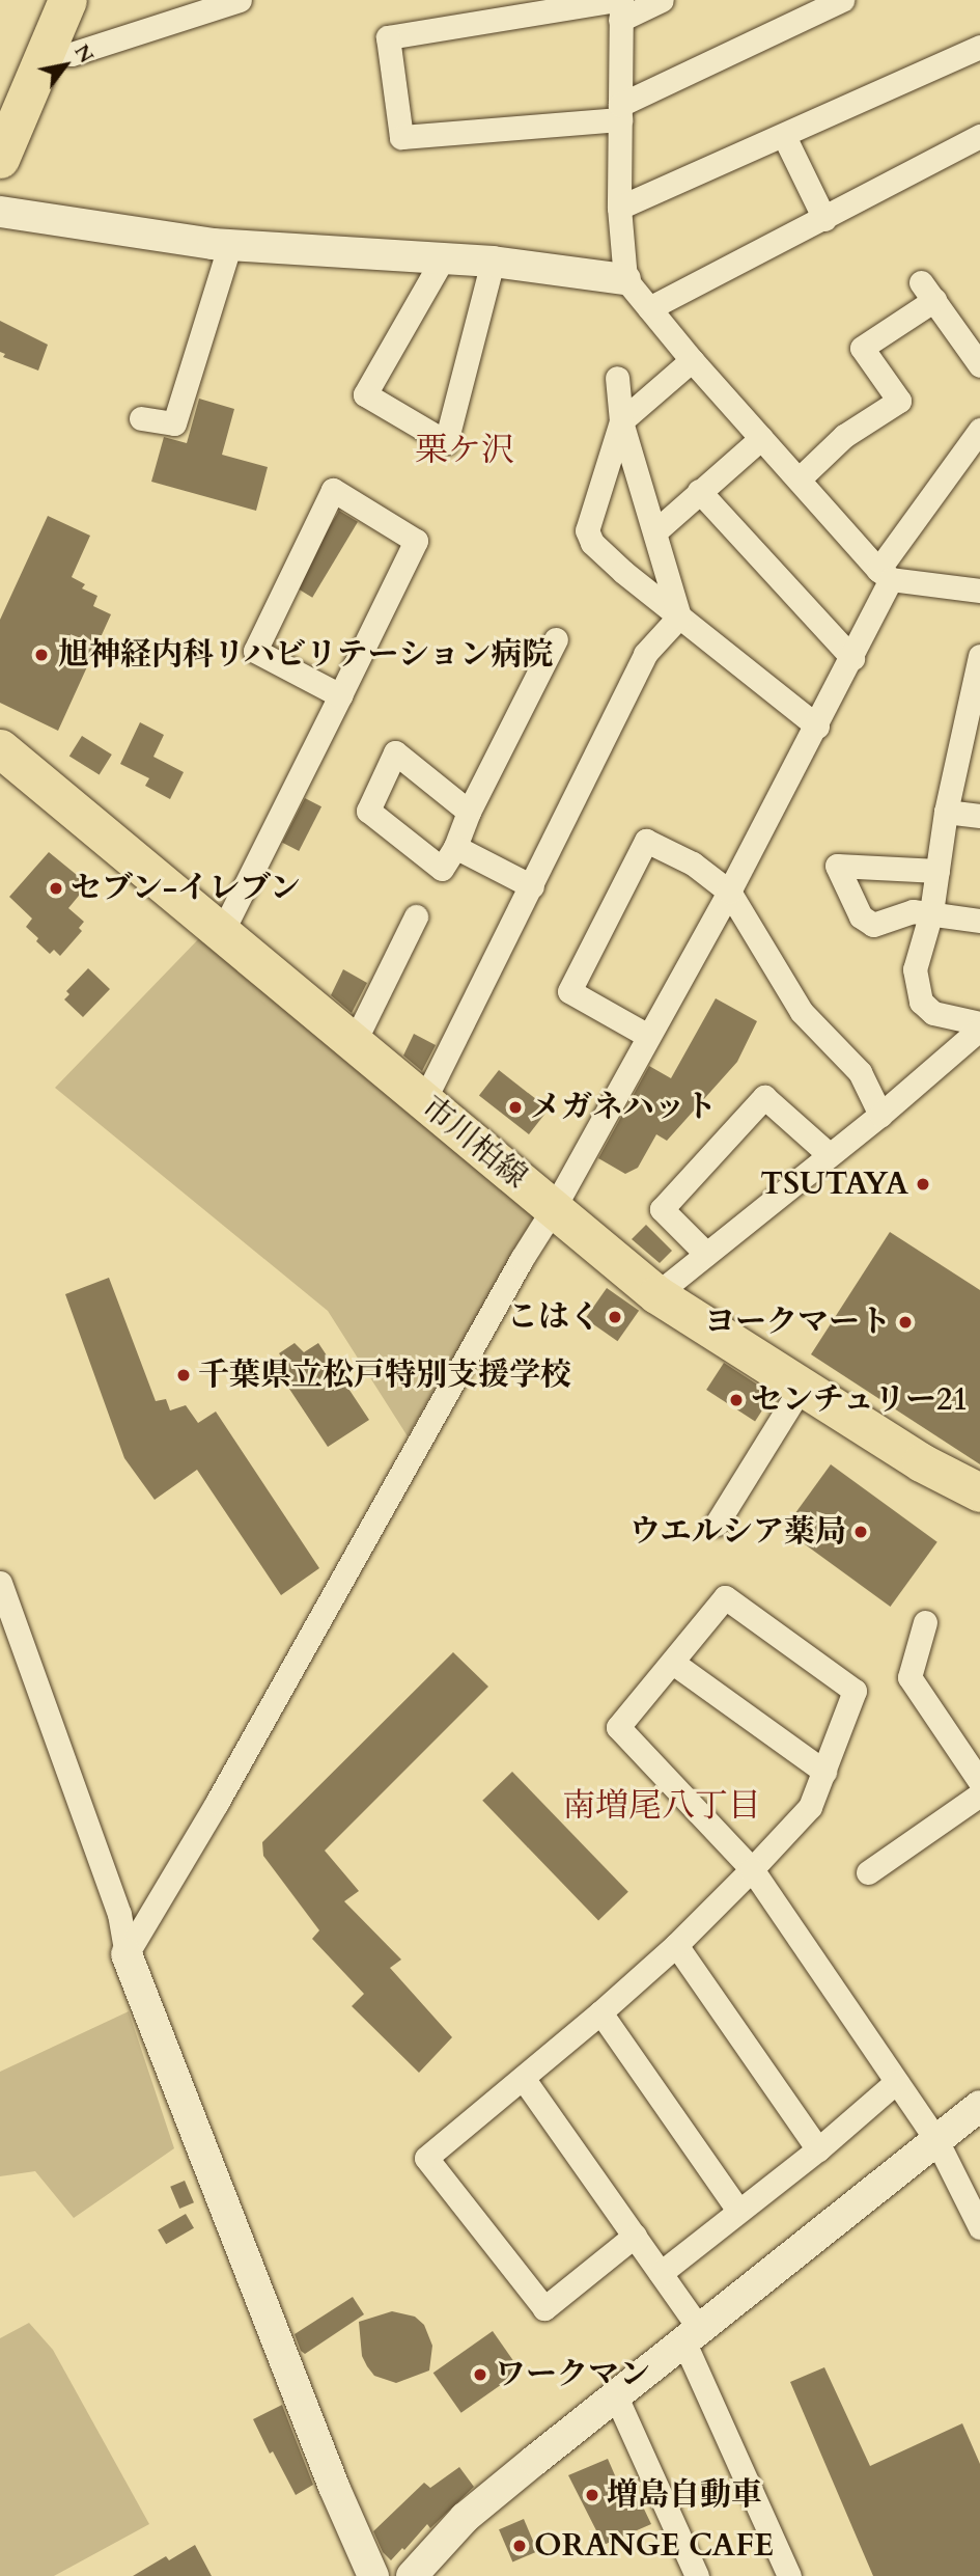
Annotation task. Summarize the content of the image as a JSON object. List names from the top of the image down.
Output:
{
  "streets": {
    "main road": ["市川柏線"]
  },
  "districts": ["栗ケ沢", "南増尾八丁目"],
  "places": [
    "旭神経内科リハビリテーション病院",
    "セブン-イレブン",
    "メガネハット",
    "TSUTAYA",
    "こはく",
    "ヨークマート",
    "千葉県立松戸特別支援学校",
    "センチュリー21",
    "ウエルシア薬局",
    "ワークマン",
    "増島自動車",
    "ORANGE CAFE"
  ],
  "north": "top right"
}
